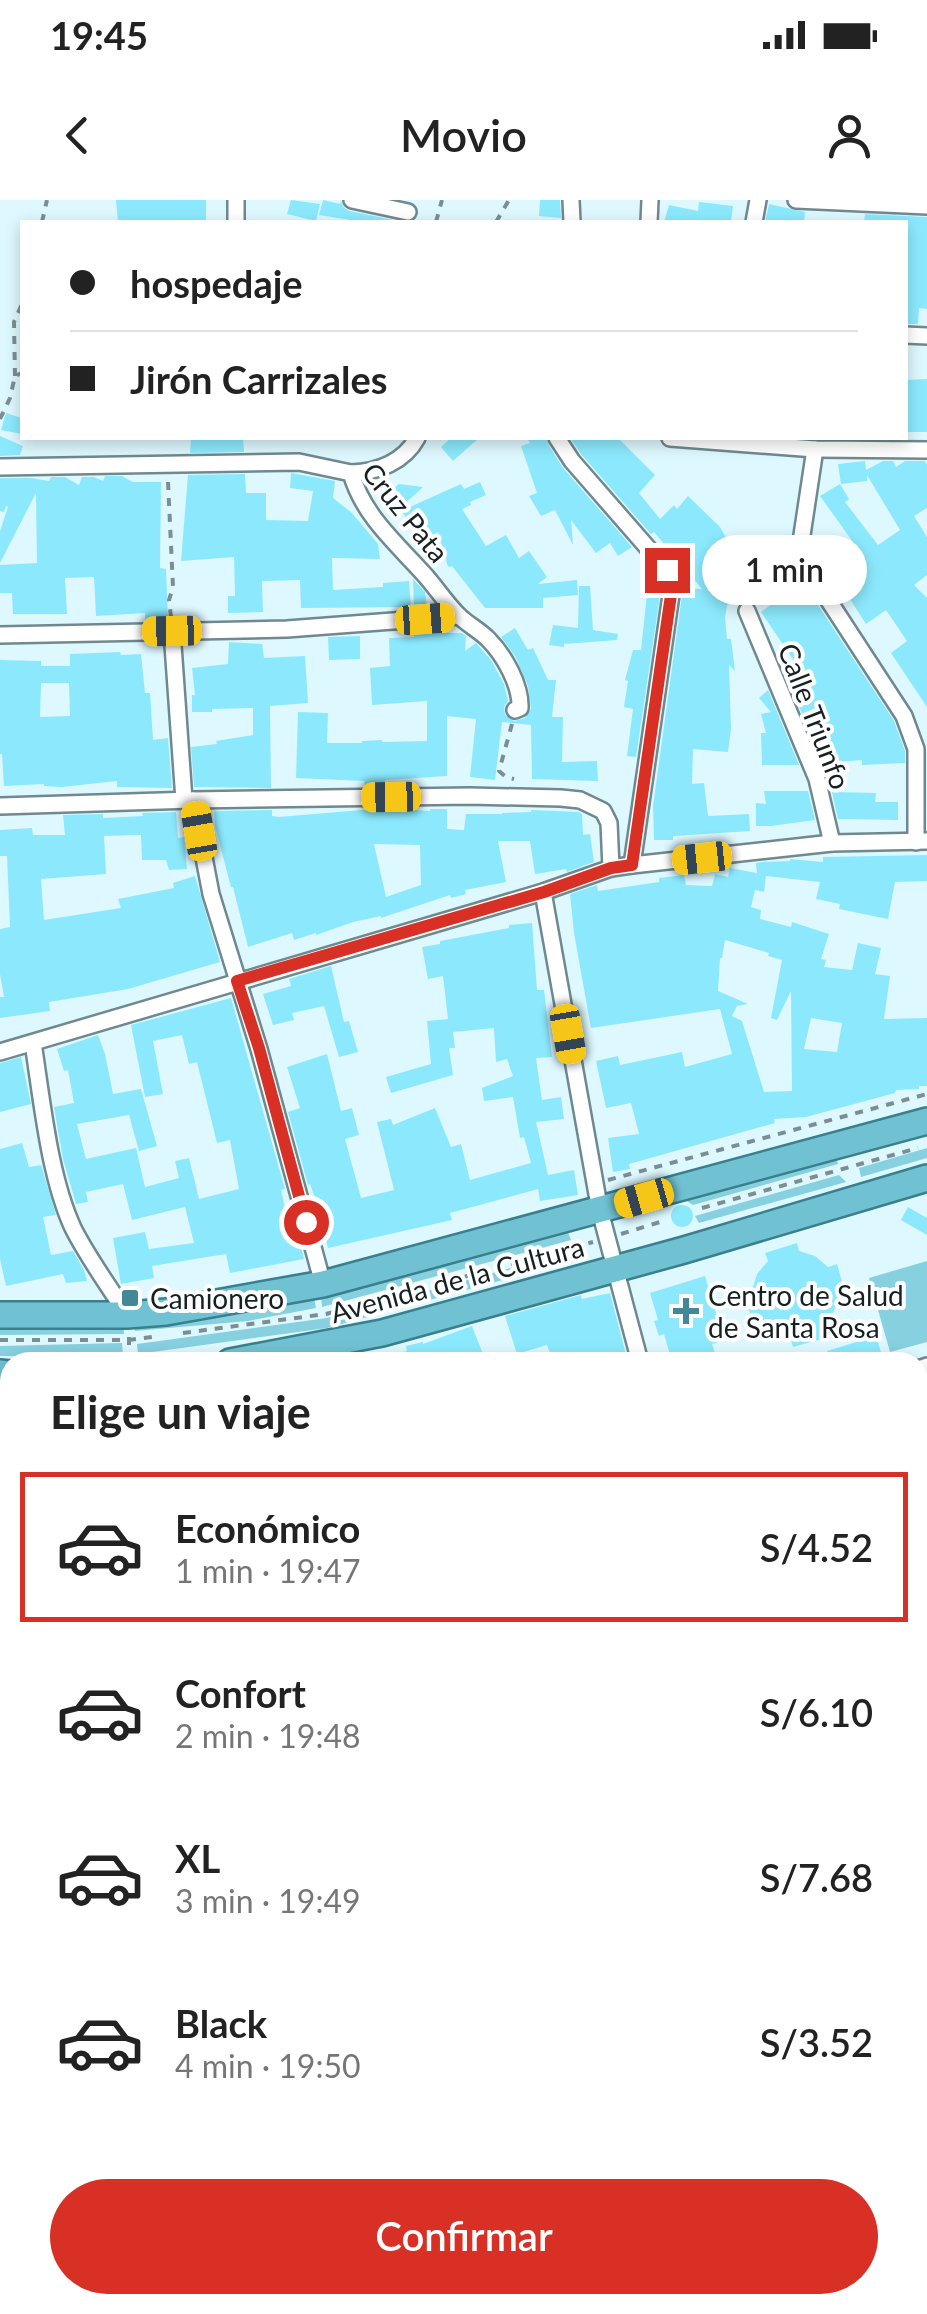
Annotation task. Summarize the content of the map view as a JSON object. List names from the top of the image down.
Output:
{
  "streets": {
    "highway": ["Avenida de la Cultura"],
    "street": ["Cruz Pata", "Calle Triunfo"]
  },
  "places": {
    "transit": ["Camionero"],
    "health": ["Centro de Salud de Santa Rosa"]
  },
  "page": {
    "status": "19:45",
    "header": "Movio",
    "banner": ["hospedaje", "Jirón Carrizales"],
    "bubble": "1 min",
    "heading": "Elige un viaje",
    "list": [
      {
        "name": "Económico",
        "note": "1 min · 19:47",
        "value": "S/4.52"
      },
      {
        "name": "Confort",
        "note": "2 min · 19:48",
        "value": "S/6.10"
      },
      {
        "name": "XL",
        "note": "3 min · 19:49",
        "value": "S/7.68"
      },
      {
        "name": "Black",
        "note": "4 min · 19:50",
        "value": "S/3.52"
      }
    ],
    "buttons": "Confirmar"
  }
}
